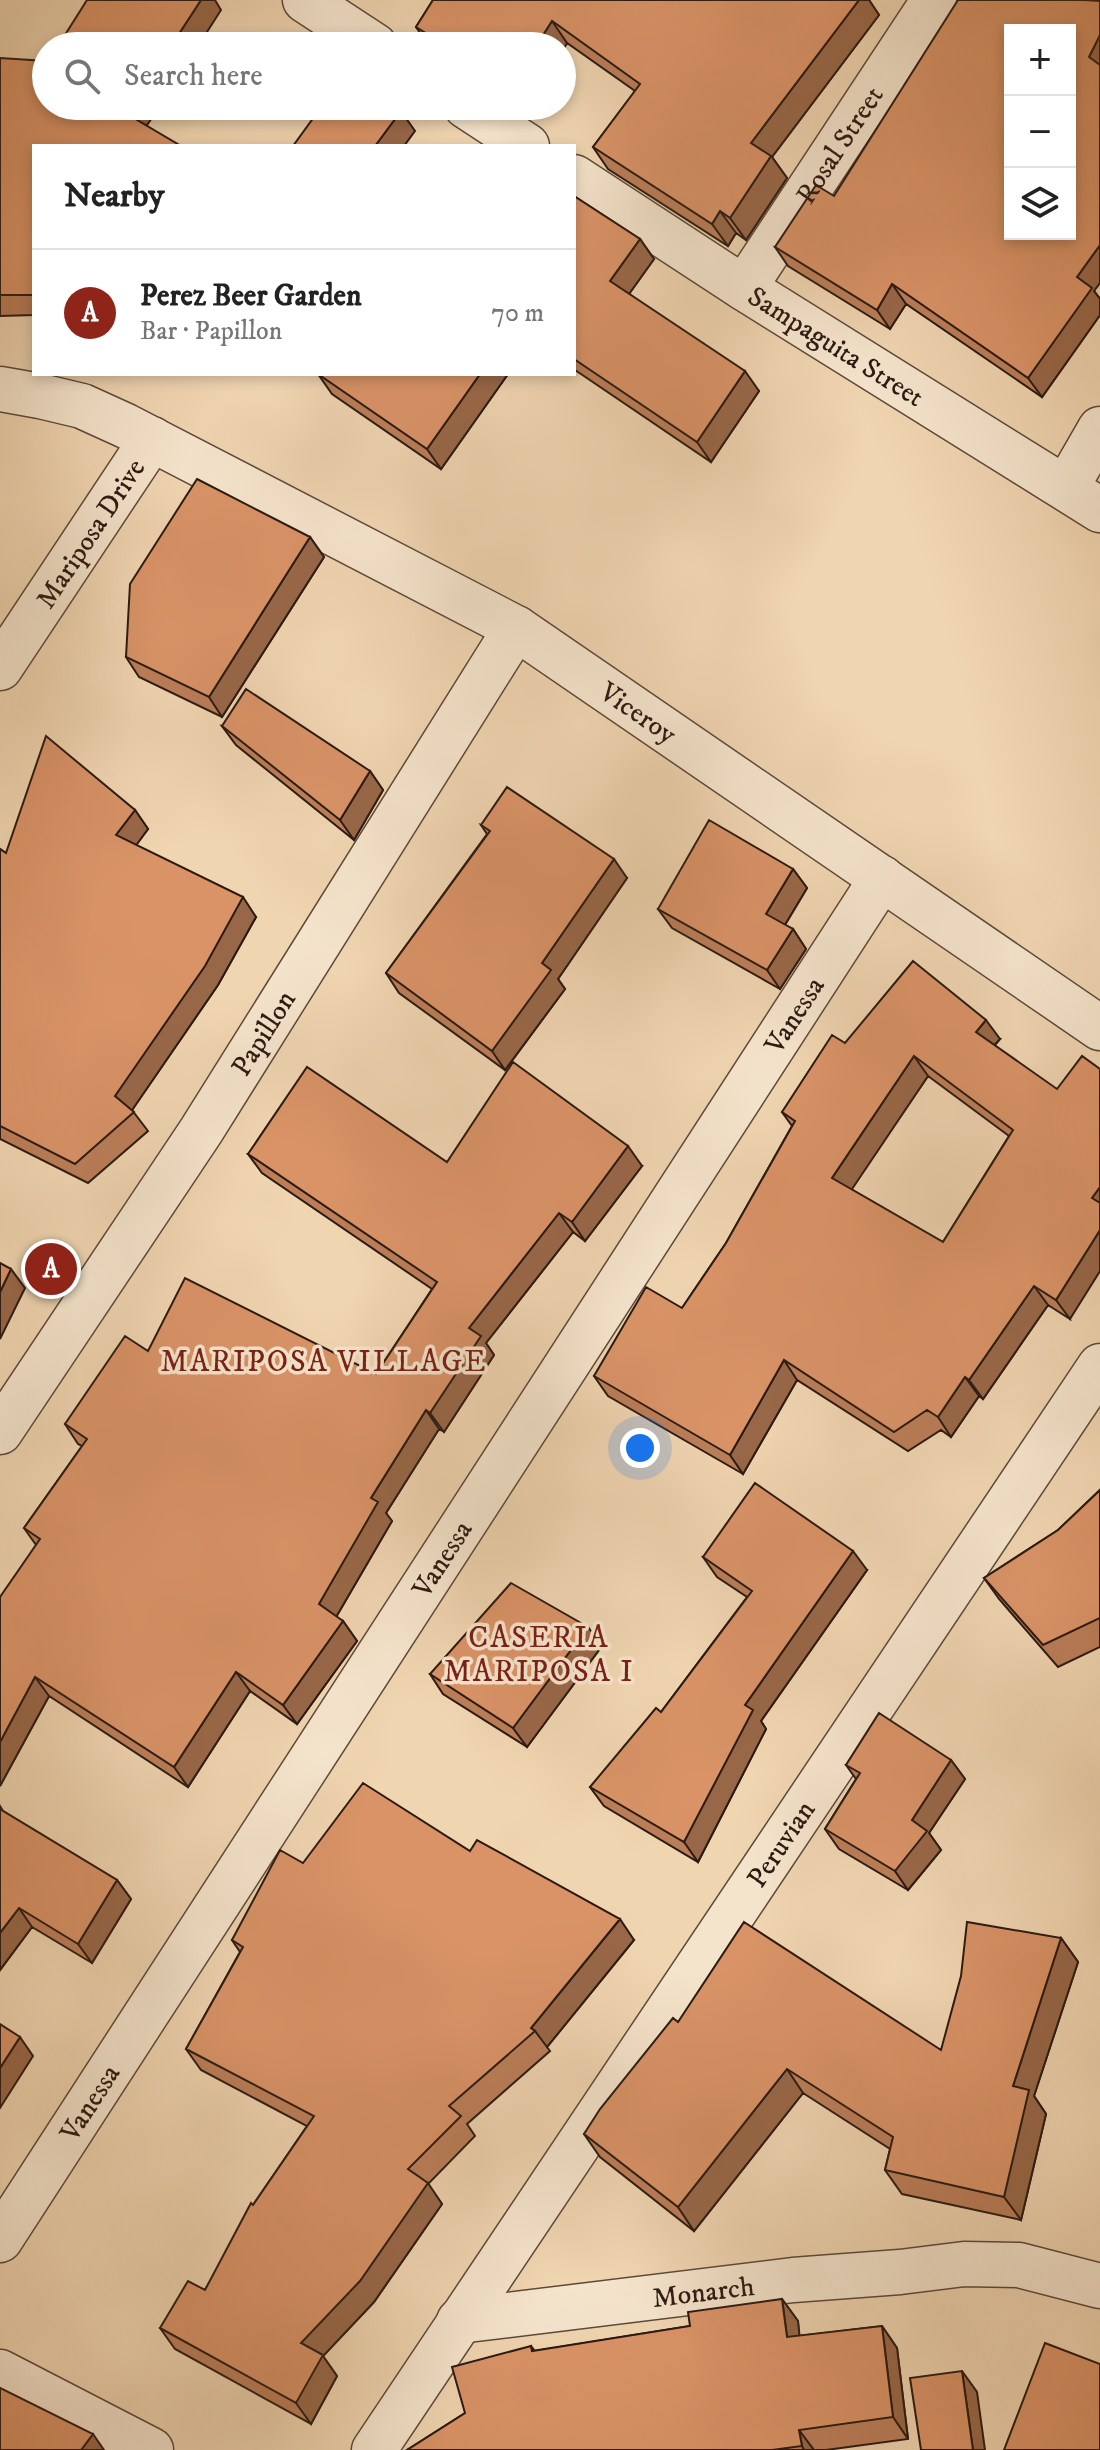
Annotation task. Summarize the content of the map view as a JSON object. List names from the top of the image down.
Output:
{
  "streets": {
    "street": [
      "Rosal Street",
      "Sampaguita Street",
      "Mariposa Drive",
      "Viceroy",
      "Vanessa",
      "Papillon",
      "Peruvian",
      "Monarch"
    ]
  },
  "crossings": [
    ["Rosal Street", "Sampaguita Street"],
    ["Mariposa Drive", "Viceroy"],
    ["Viceroy", "Vanessa"],
    ["Viceroy", "Papillon"],
    ["Peruvian", "Monarch"]
  ],
  "districts": ["MARIPOSA VILLAGE", "CASERIA MARIPOSA I"],
  "page": {
    "map_buttons": ["+", "−"],
    "search": "Search here",
    "heading": "Nearby",
    "list": [
      {
        "mark": "A",
        "name": "Perez Beer Garden",
        "note": "Bar · Papillon",
        "value": "70 m"
      }
    ],
    "pins": "A"
  }
}
